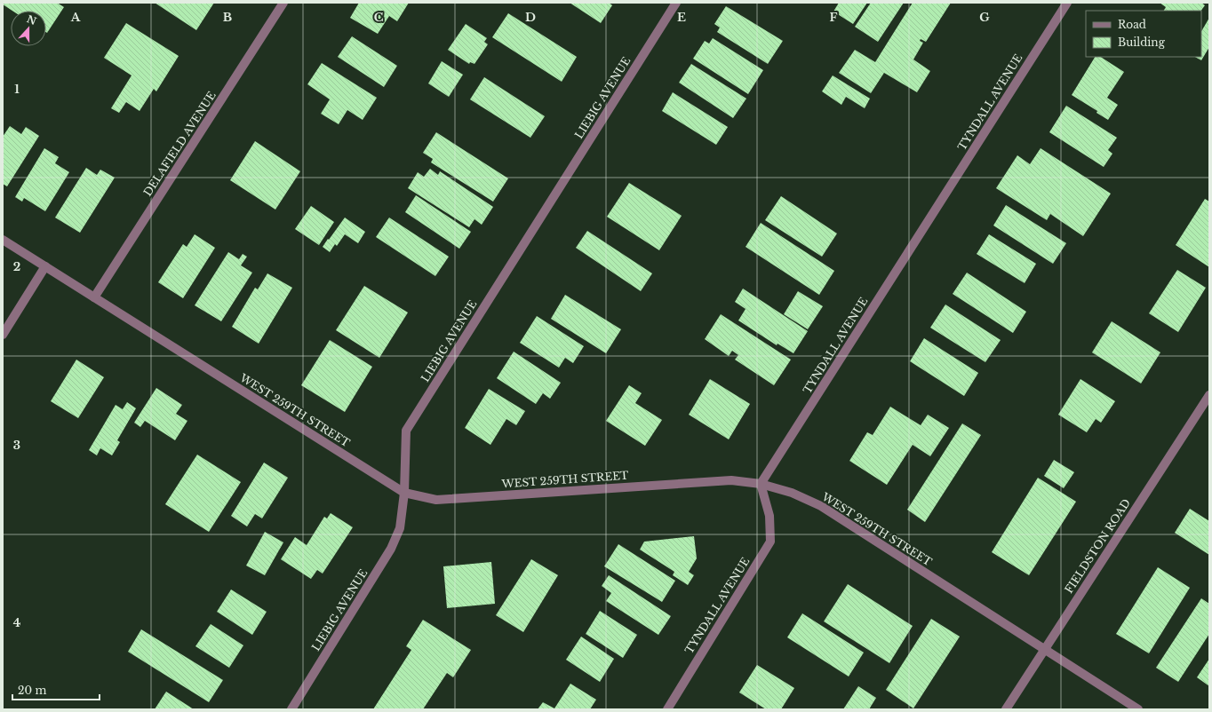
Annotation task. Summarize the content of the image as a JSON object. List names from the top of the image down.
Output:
{
  "streets": {
    "street": [
      "LIEBIG AVENUE",
      "TYNDALL AVENUE",
      "DELAFIELD AVENUE",
      "WEST 259TH STREET",
      "FIELDSTON ROAD"
    ]
  },
  "crossings": [
    ["LIEBIG AVENUE", "WEST 259TH STREET"],
    ["TYNDALL AVENUE", "WEST 259TH STREET"],
    ["DELAFIELD AVENUE", "WEST 259TH STREET"],
    ["WEST 259TH STREET", "FIELDSTON ROAD"]
  ],
  "legend": ["Road", "Building"],
  "scale_bar": "20 m",
  "north": "top",
  "grid": {
    "columns": [
      "A",
      "B",
      "C",
      "D",
      "E",
      "F",
      "G"
    ],
    "rows": [
      "1",
      "2",
      "3",
      "4"
    ]
  }
}
